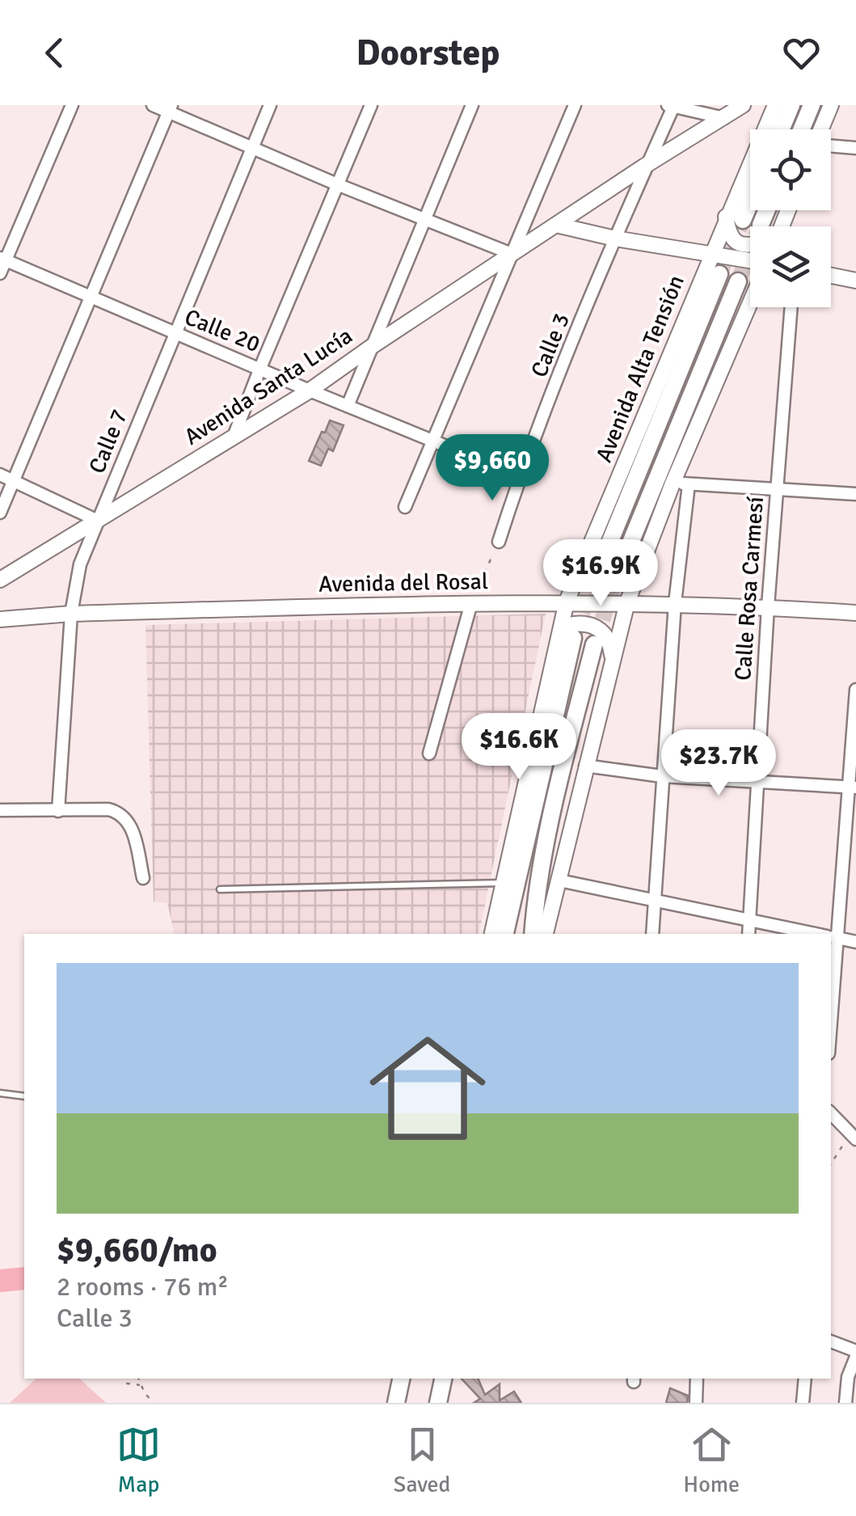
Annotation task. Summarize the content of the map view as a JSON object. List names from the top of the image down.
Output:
{
  "streets": {
    "main road": ["Avenida Alta Tensión"],
    "street": [
      "Calle 20",
      "Calle 3",
      "Avenida Santa Lucía",
      "Calle 7",
      "Avenida del Rosal",
      "Calle Rosa Carmesí"
    ]
  },
  "crossings": [
    ["Calle 20", "Calle 3"],
    ["Calle 20", "Avenida Santa Lucía"],
    ["Calle 20", "Calle 7"],
    ["Calle 3", "Avenida Santa Lucía"],
    ["Avenida Alta Tensión", "Avenida del Rosal"],
    ["Avenida Santa Lucía", "Calle 7"],
    ["Calle 7", "Avenida del Rosal"],
    ["Avenida del Rosal", "Calle Rosa Carmesí"]
  ],
  "page": {
    "header": "Doorstep",
    "price": [
      "$9,660",
      "$16.9K",
      "$16.6K",
      "$23.7K"
    ],
    "list": [
      {
        "name": "$9,660/mo",
        "note": "2 rooms · 76 m² · Calle 3"
      }
    ],
    "tabs": ["Map", "Saved", "Home"]
  }
}
